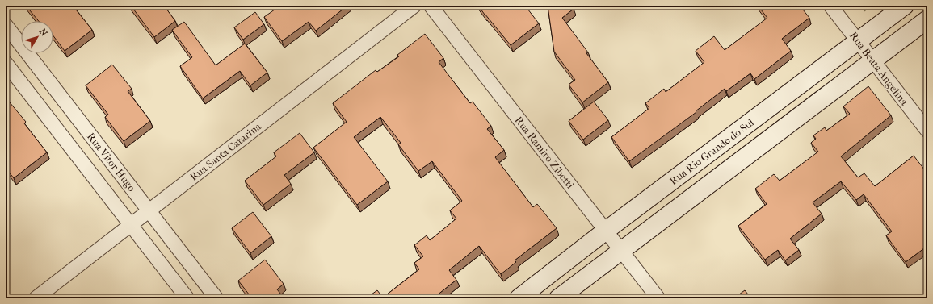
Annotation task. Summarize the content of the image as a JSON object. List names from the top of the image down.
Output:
{
  "streets": {
    "street": [
      "Rua Beata Angelina",
      "Rua Santa Catarina",
      "Rua Rio Grande do Sul",
      "Rua Ramiro Zibetti",
      "Rua Vitor Hugo"
    ]
  },
  "crossings": [
    ["Rua Beata Angelina", "Rua Rio Grande do Sul"],
    ["Rua Santa Catarina", "Rua Vitor Hugo"],
    ["Rua Rio Grande do Sul", "Rua Ramiro Zibetti"]
  ],
  "north": "top right"
}
